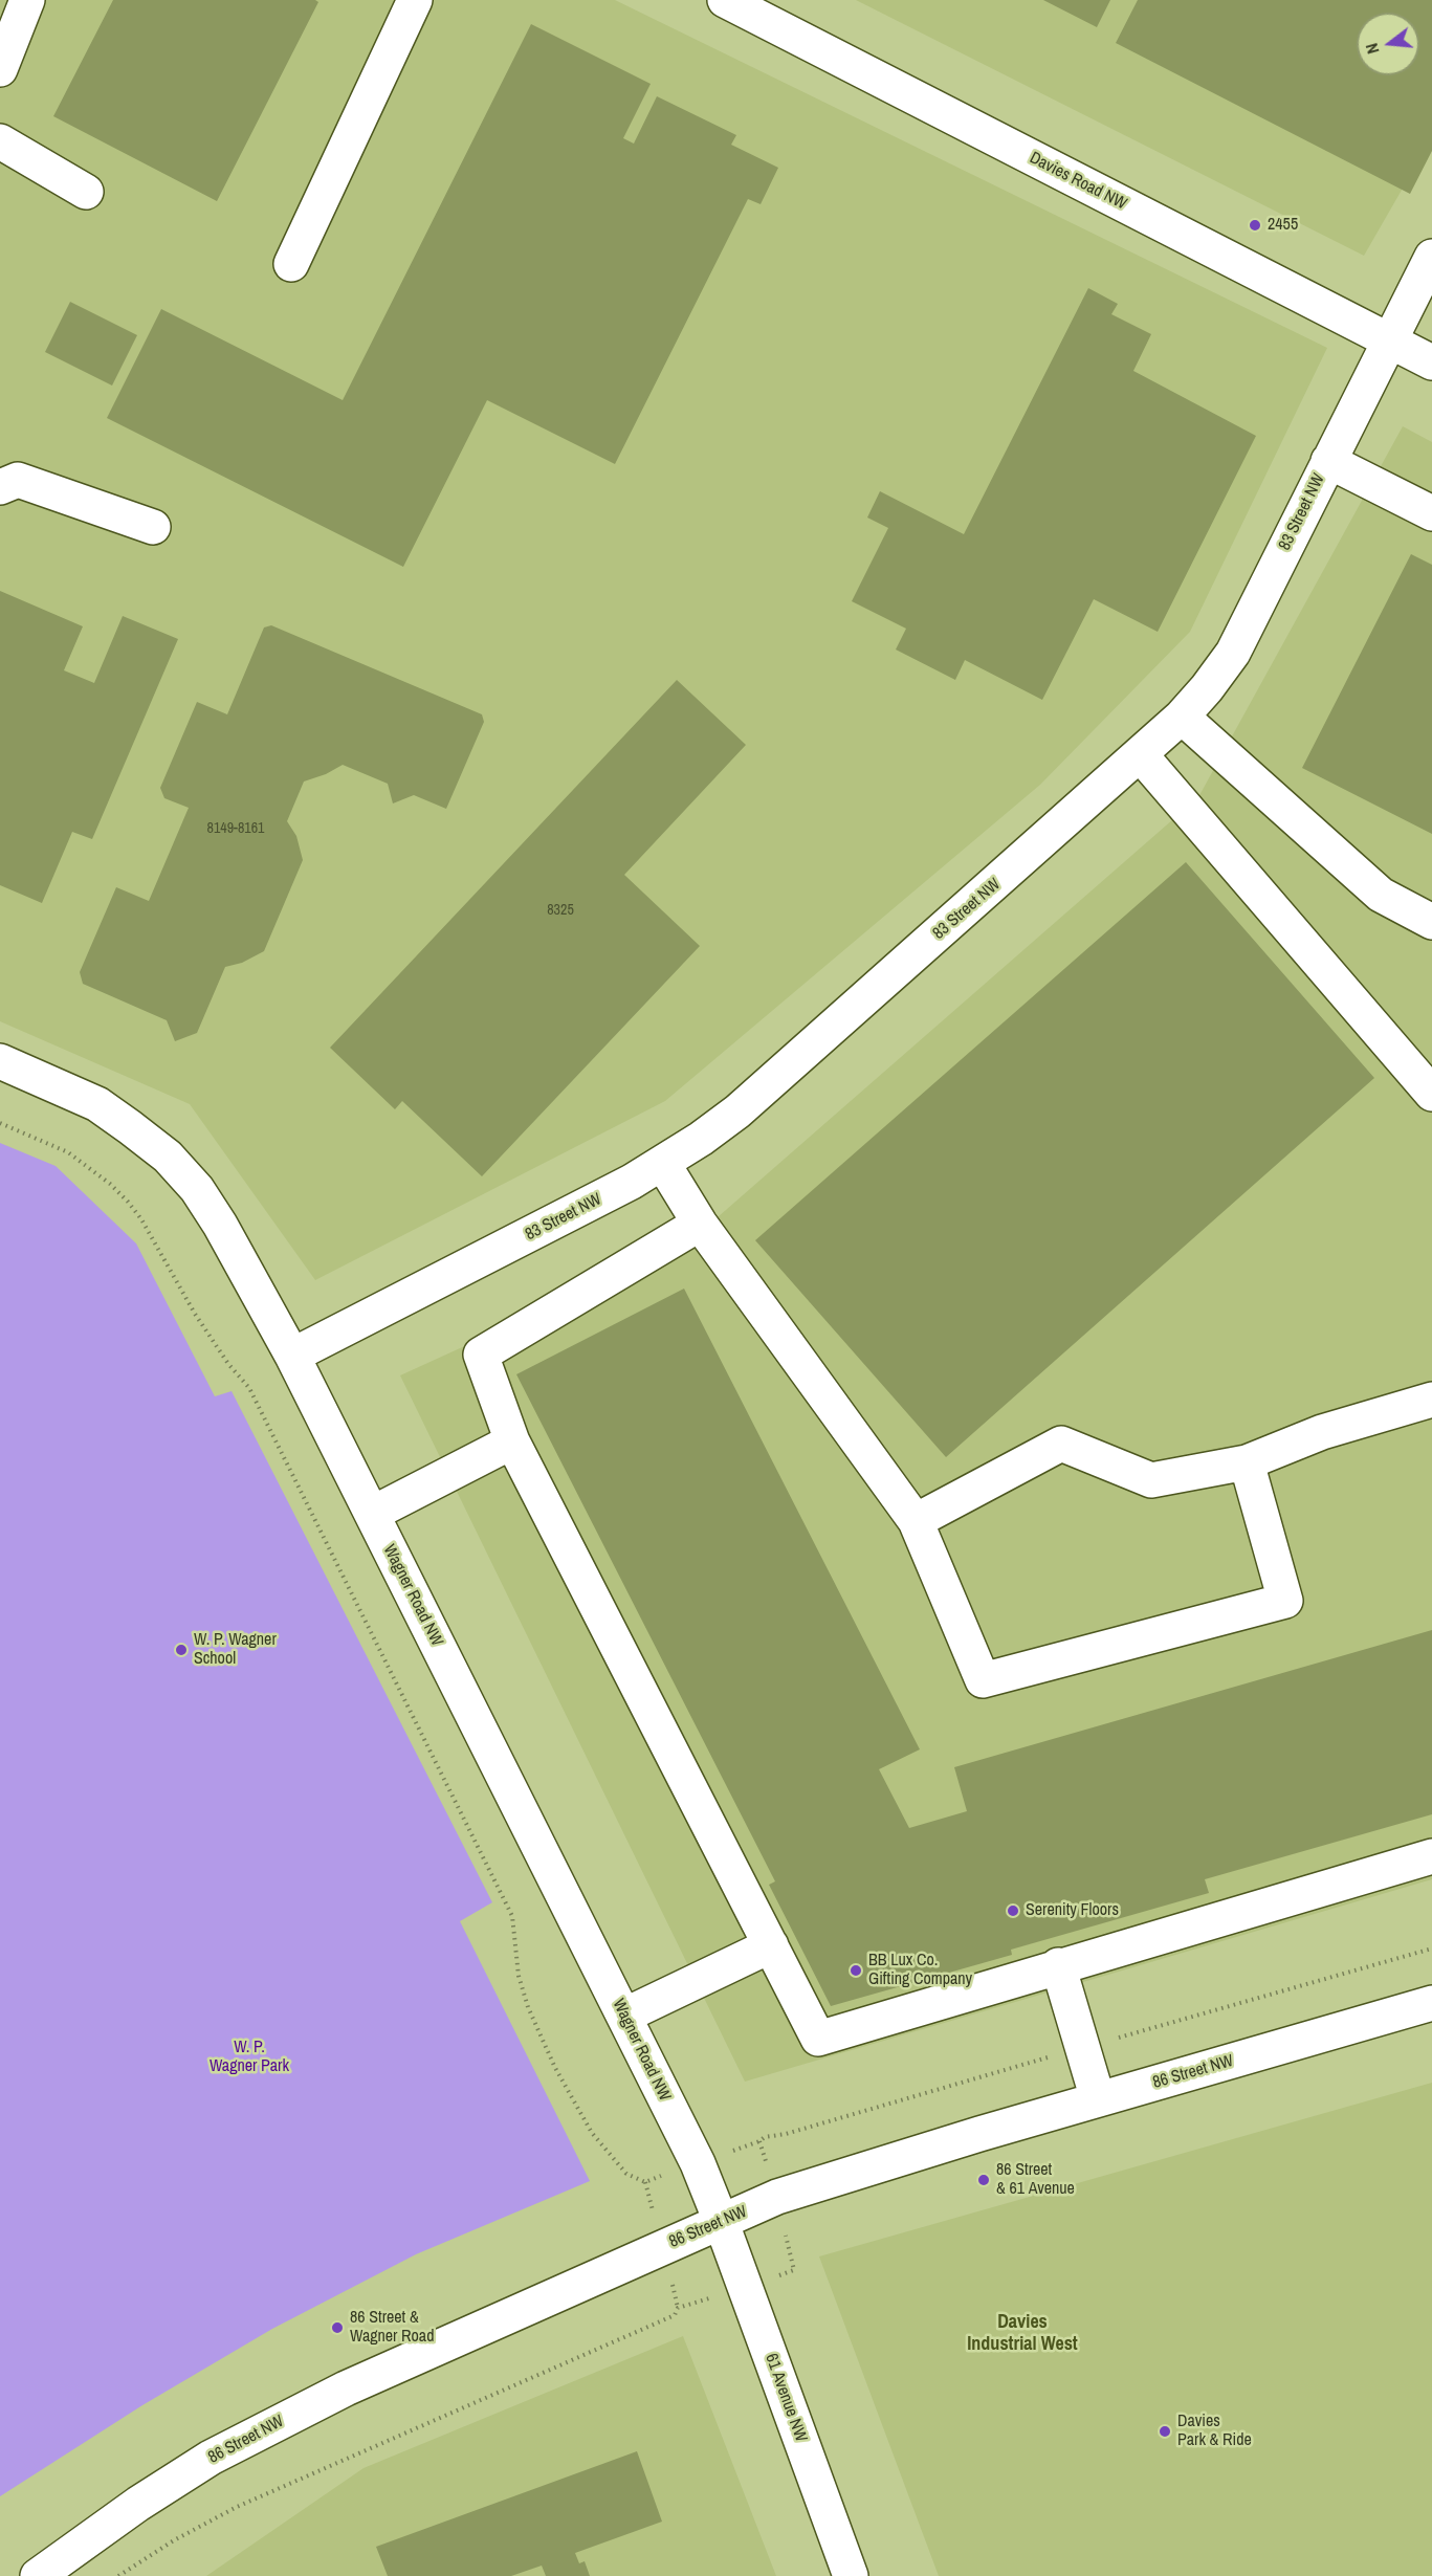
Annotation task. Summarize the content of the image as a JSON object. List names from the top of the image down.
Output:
{
  "streets": {
    "street": [
      "Davies Road NW",
      "83 Street NW",
      "Wagner Road NW",
      "86 Street NW",
      "61 Avenue NW"
    ]
  },
  "crossings": [
    ["Davies Road NW", "83 Street NW"],
    ["83 Street NW", "Wagner Road NW"],
    ["Wagner Road NW", "86 Street NW"],
    ["Wagner Road NW", "61 Avenue NW"],
    ["86 Street NW", "61 Avenue NW"]
  ],
  "districts": ["Davies Industrial West"],
  "parks": ["W. P. Wagner Park"],
  "places": [
    "2455",
    "W. P. Wagner School",
    "Serenity Floors",
    "BB Lux Co. Gifting Company",
    "86 Street & 61 Avenue",
    "86 Street & Wagner Road",
    "Davies Park & Ride"
  ],
  "house_numbers": ["8149-8161", "8325"],
  "north": "left"
}
